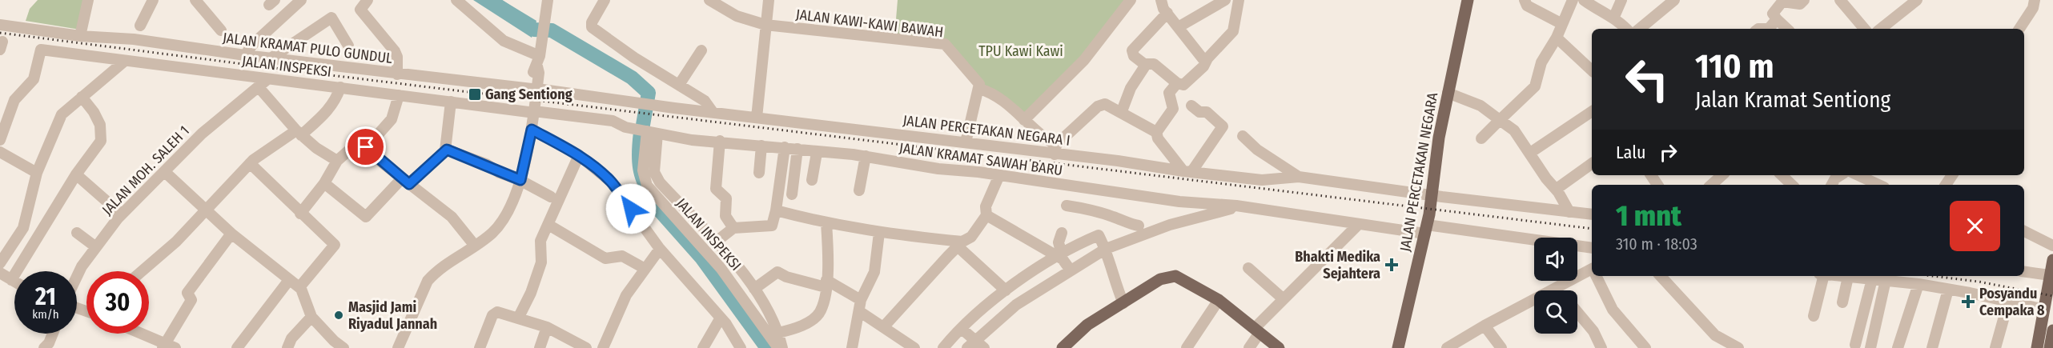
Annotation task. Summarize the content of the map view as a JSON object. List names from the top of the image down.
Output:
{
  "streets": {
    "main road": ["JALAN PERCETAKAN NEGARA"],
    "street": [
      "JALAN KAWI-KAWI BAWAH",
      "JALAN KRAMAT PULO GUNDUL",
      "JALAN INSPEKSI",
      "JALAN PERCETAKAN NEGARA I",
      "JALAN KRAMAT SAWAH BARU",
      "JALAN MOH. SALEH 1"
    ]
  },
  "crossings": [
    ["JALAN KRAMAT PULO GUNDUL", "JALAN PERCETAKAN NEGARA I"],
    ["JALAN INSPEKSI", "JALAN KRAMAT SAWAH BARU"],
    ["JALAN INSPEKSI", "JALAN MOH. SALEH 1"],
    ["JALAN PERCETAKAN NEGARA I", "JALAN PERCETAKAN NEGARA"],
    ["JALAN KRAMAT SAWAH BARU", "JALAN PERCETAKAN NEGARA"]
  ],
  "parks": ["TPU Kawi Kawi"],
  "places": {
    "transit": ["Gang Sentiong"],
    "health": ["Bhakti Medika Sejahtera", "Posyandu Cempaka 8"],
    "other": ["Masjid Jami Riyadul Jannah"]
  },
  "page": {
    "turn": ["110 m", "Jalan Kramat Sentiong"],
    "then": "Lalu",
    "heading": ["1 mnt", "310 m · 18:03"],
    "speed": "21 km/h",
    "limit": "30"
  }
}
